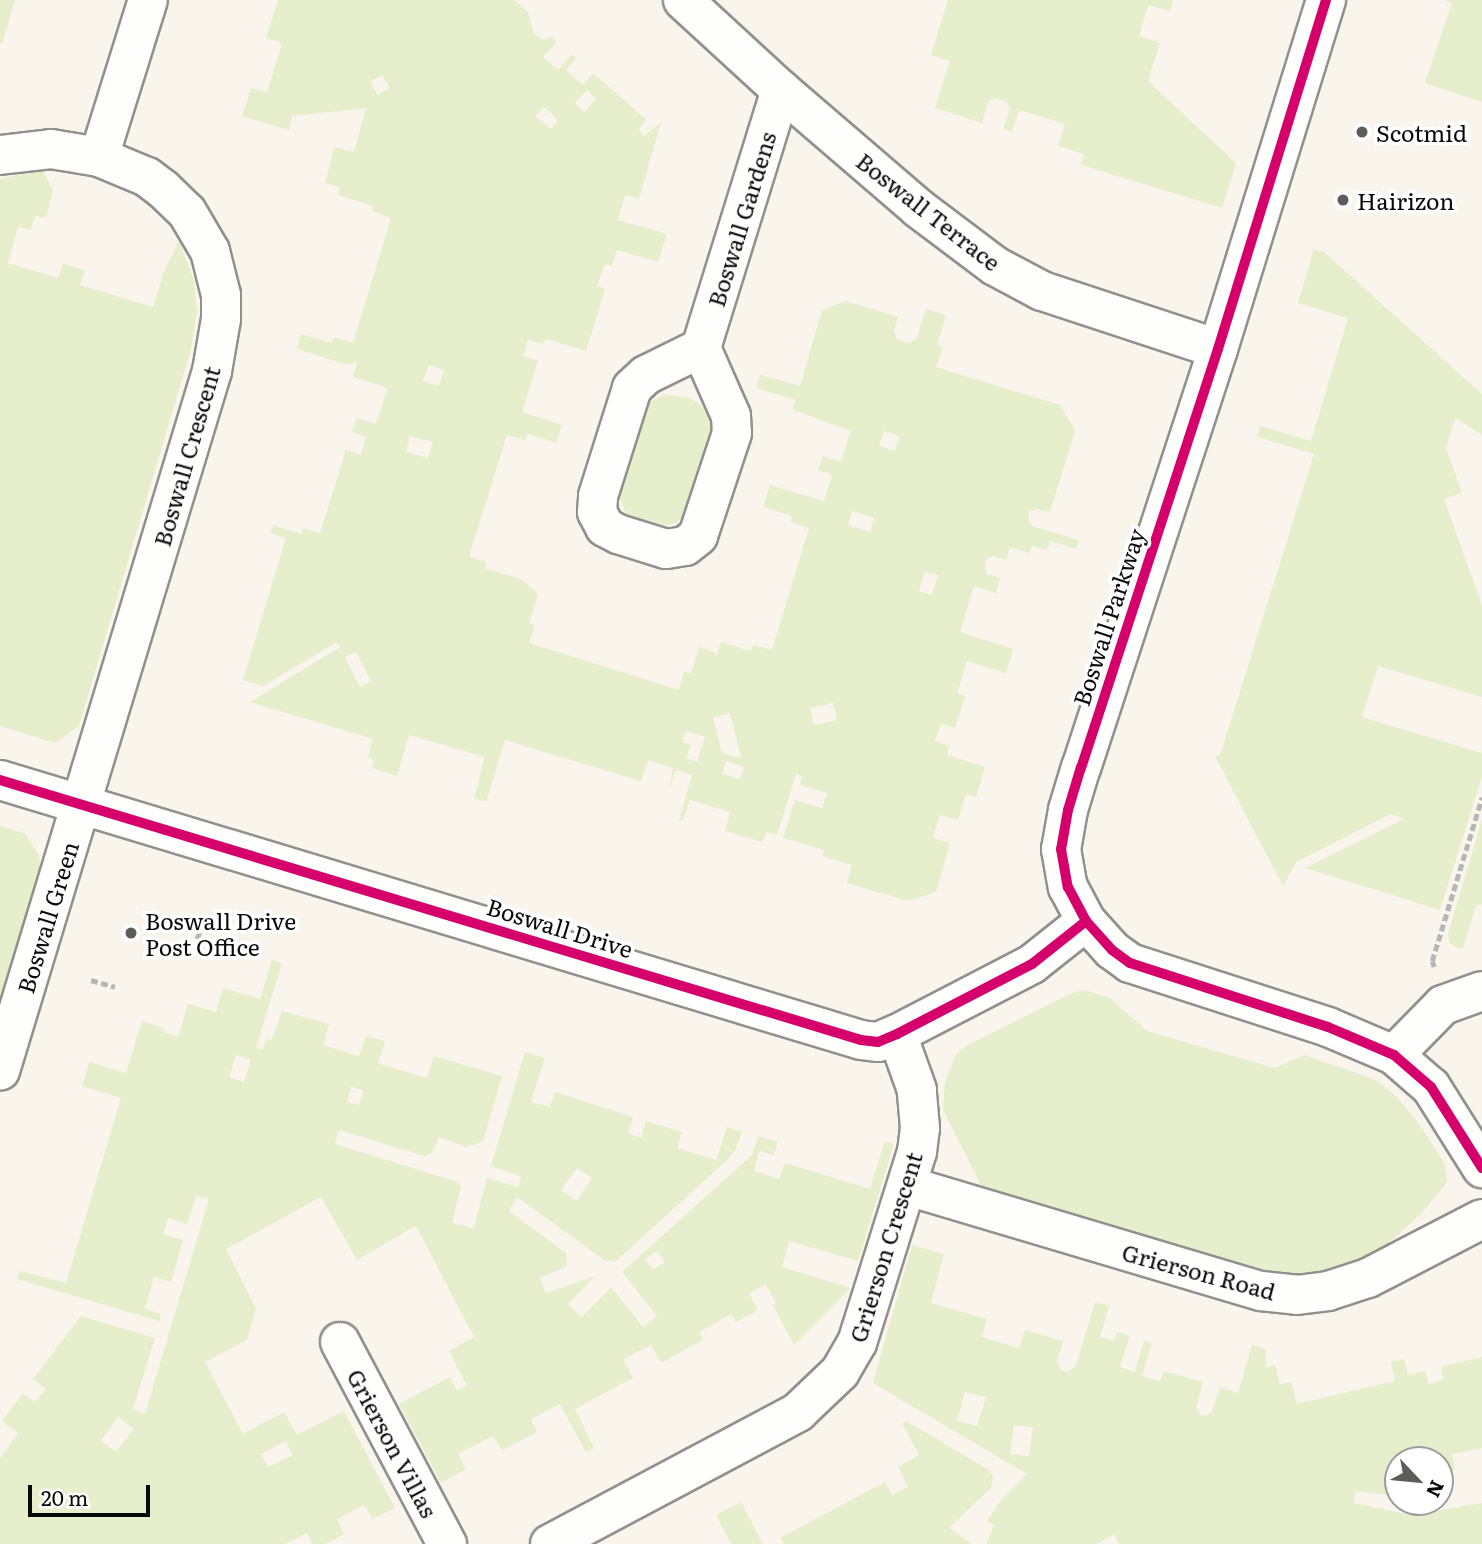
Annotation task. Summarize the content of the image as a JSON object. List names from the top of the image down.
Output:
{
  "streets": {
    "street": [
      "Boswall Terrace",
      "Boswall Gardens",
      "Boswall Crescent",
      "Boswall Parkway",
      "Boswall Green",
      "Boswall Drive",
      "Grierson Crescent",
      "Grierson Road",
      "Grierson Villas"
    ]
  },
  "crossings": [
    ["Boswall Terrace", "Boswall Gardens"],
    ["Boswall Terrace", "Boswall Parkway"],
    ["Boswall Crescent", "Boswall Green"],
    ["Boswall Crescent", "Boswall Drive"],
    ["Boswall Parkway", "Boswall Drive"],
    ["Boswall Green", "Boswall Drive"],
    ["Boswall Drive", "Grierson Crescent"],
    ["Grierson Crescent", "Grierson Road"]
  ],
  "places": ["Scotmid", "Hairizon", "Boswall Drive Post Office"],
  "scale_bar": "20 m",
  "north": "bottom right"
}
